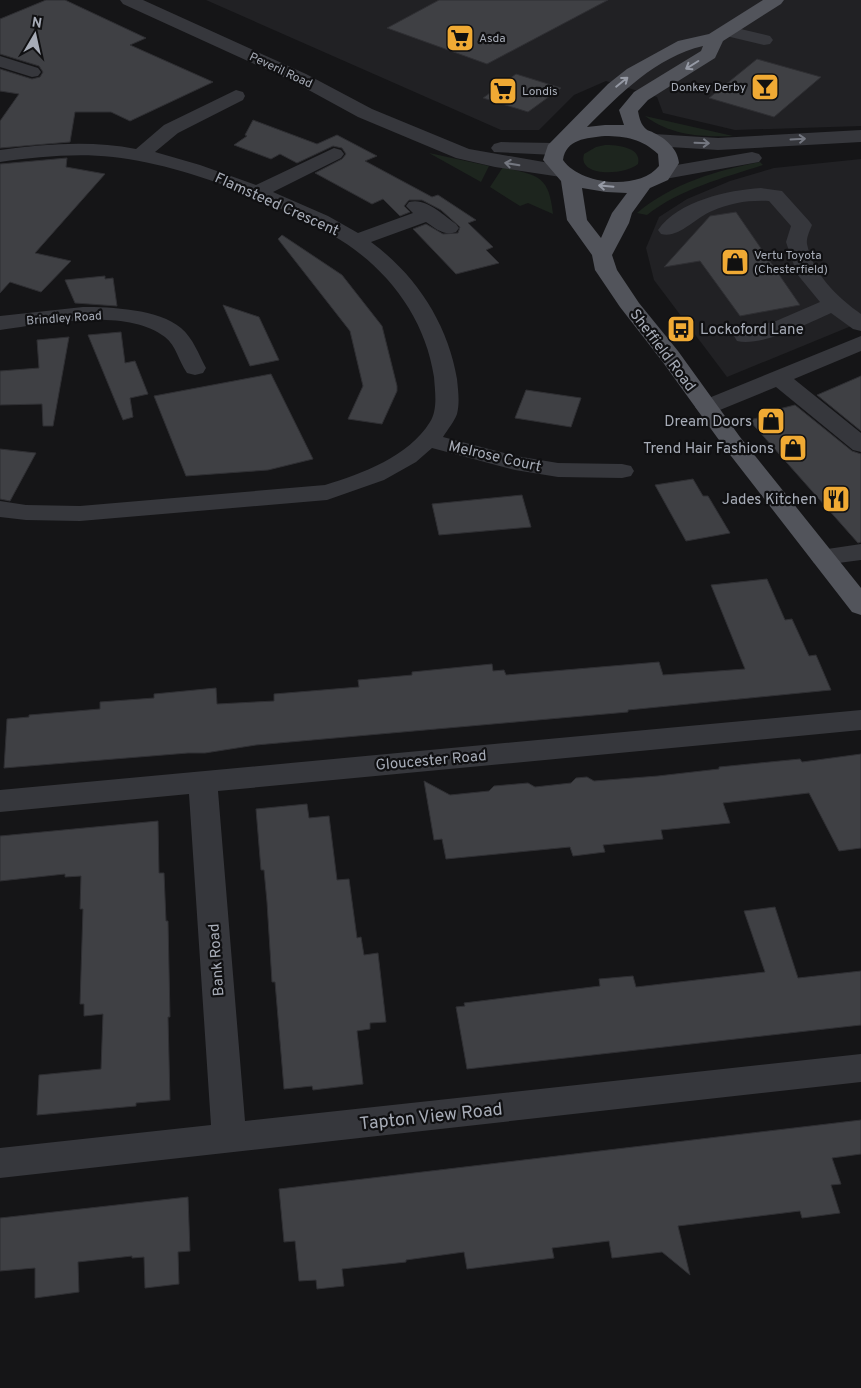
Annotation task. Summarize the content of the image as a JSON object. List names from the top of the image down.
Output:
{
  "streets": {
    "main road": ["Sheffield Road"],
    "street": [
      "Peveril Road",
      "Flamsteed Crescent",
      "Brindley Road",
      "Melrose Court",
      "Gloucester Road",
      "Bank Road",
      "Tapton View Road"
    ]
  },
  "crossings": [
    ["Peveril Road", "Sheffield Road"],
    ["Flamsteed Crescent", "Melrose Court"],
    ["Gloucester Road", "Bank Road"],
    ["Bank Road", "Tapton View Road"]
  ],
  "places": {
    "supermarket": ["Asda", "Londis"],
    "bar": ["Donkey Derby"],
    "shop": ["Vertu Toyota (Chesterfield)", "Dream Doors", "Trend Hair Fashions"],
    "bus stop": ["Lockoford Lane"],
    "restaurant": ["Jades Kitchen"]
  },
  "north": "top"
}
